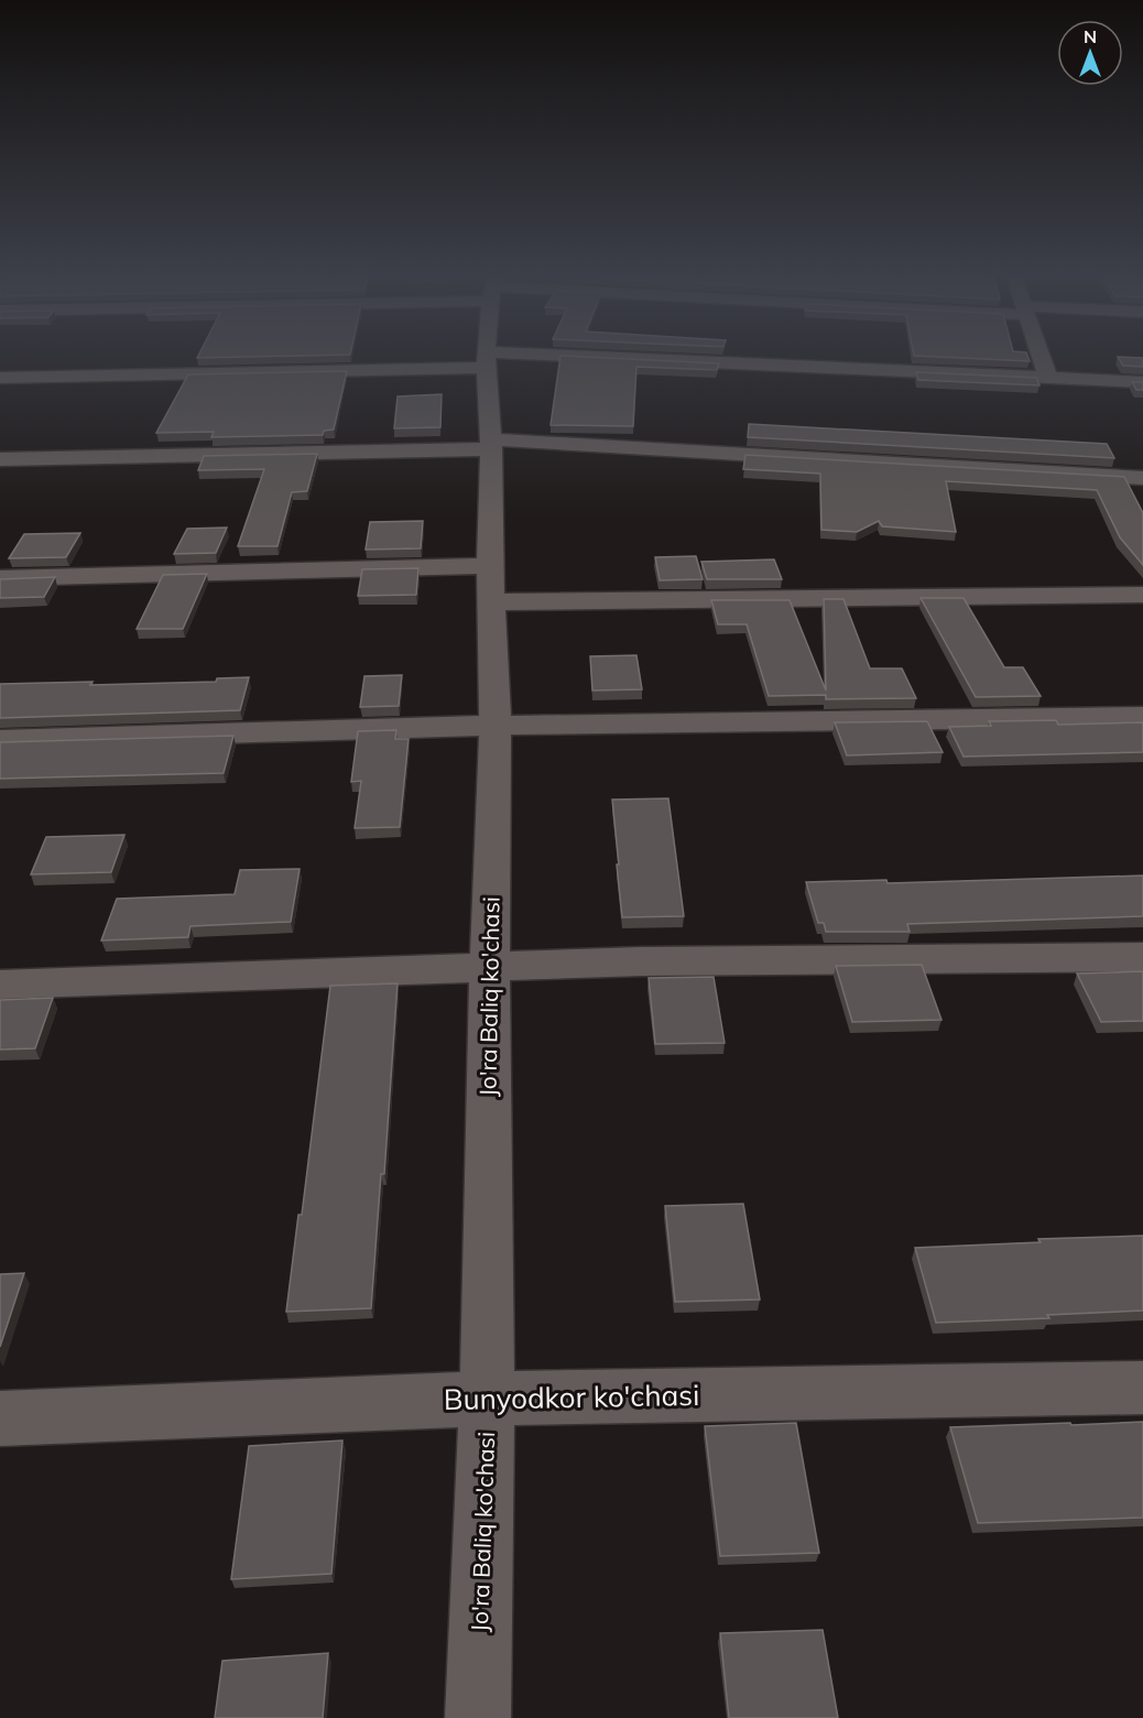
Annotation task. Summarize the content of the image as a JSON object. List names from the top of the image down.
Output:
{
  "streets": {
    "street": ["Jo'ra Baliq ko'chasi", "Bunyodkor ko'chasi"]
  },
  "crossings": [
    ["Jo'ra Baliq ko'chasi", "Bunyodkor ko'chasi"]
  ],
  "north": "top"
}
